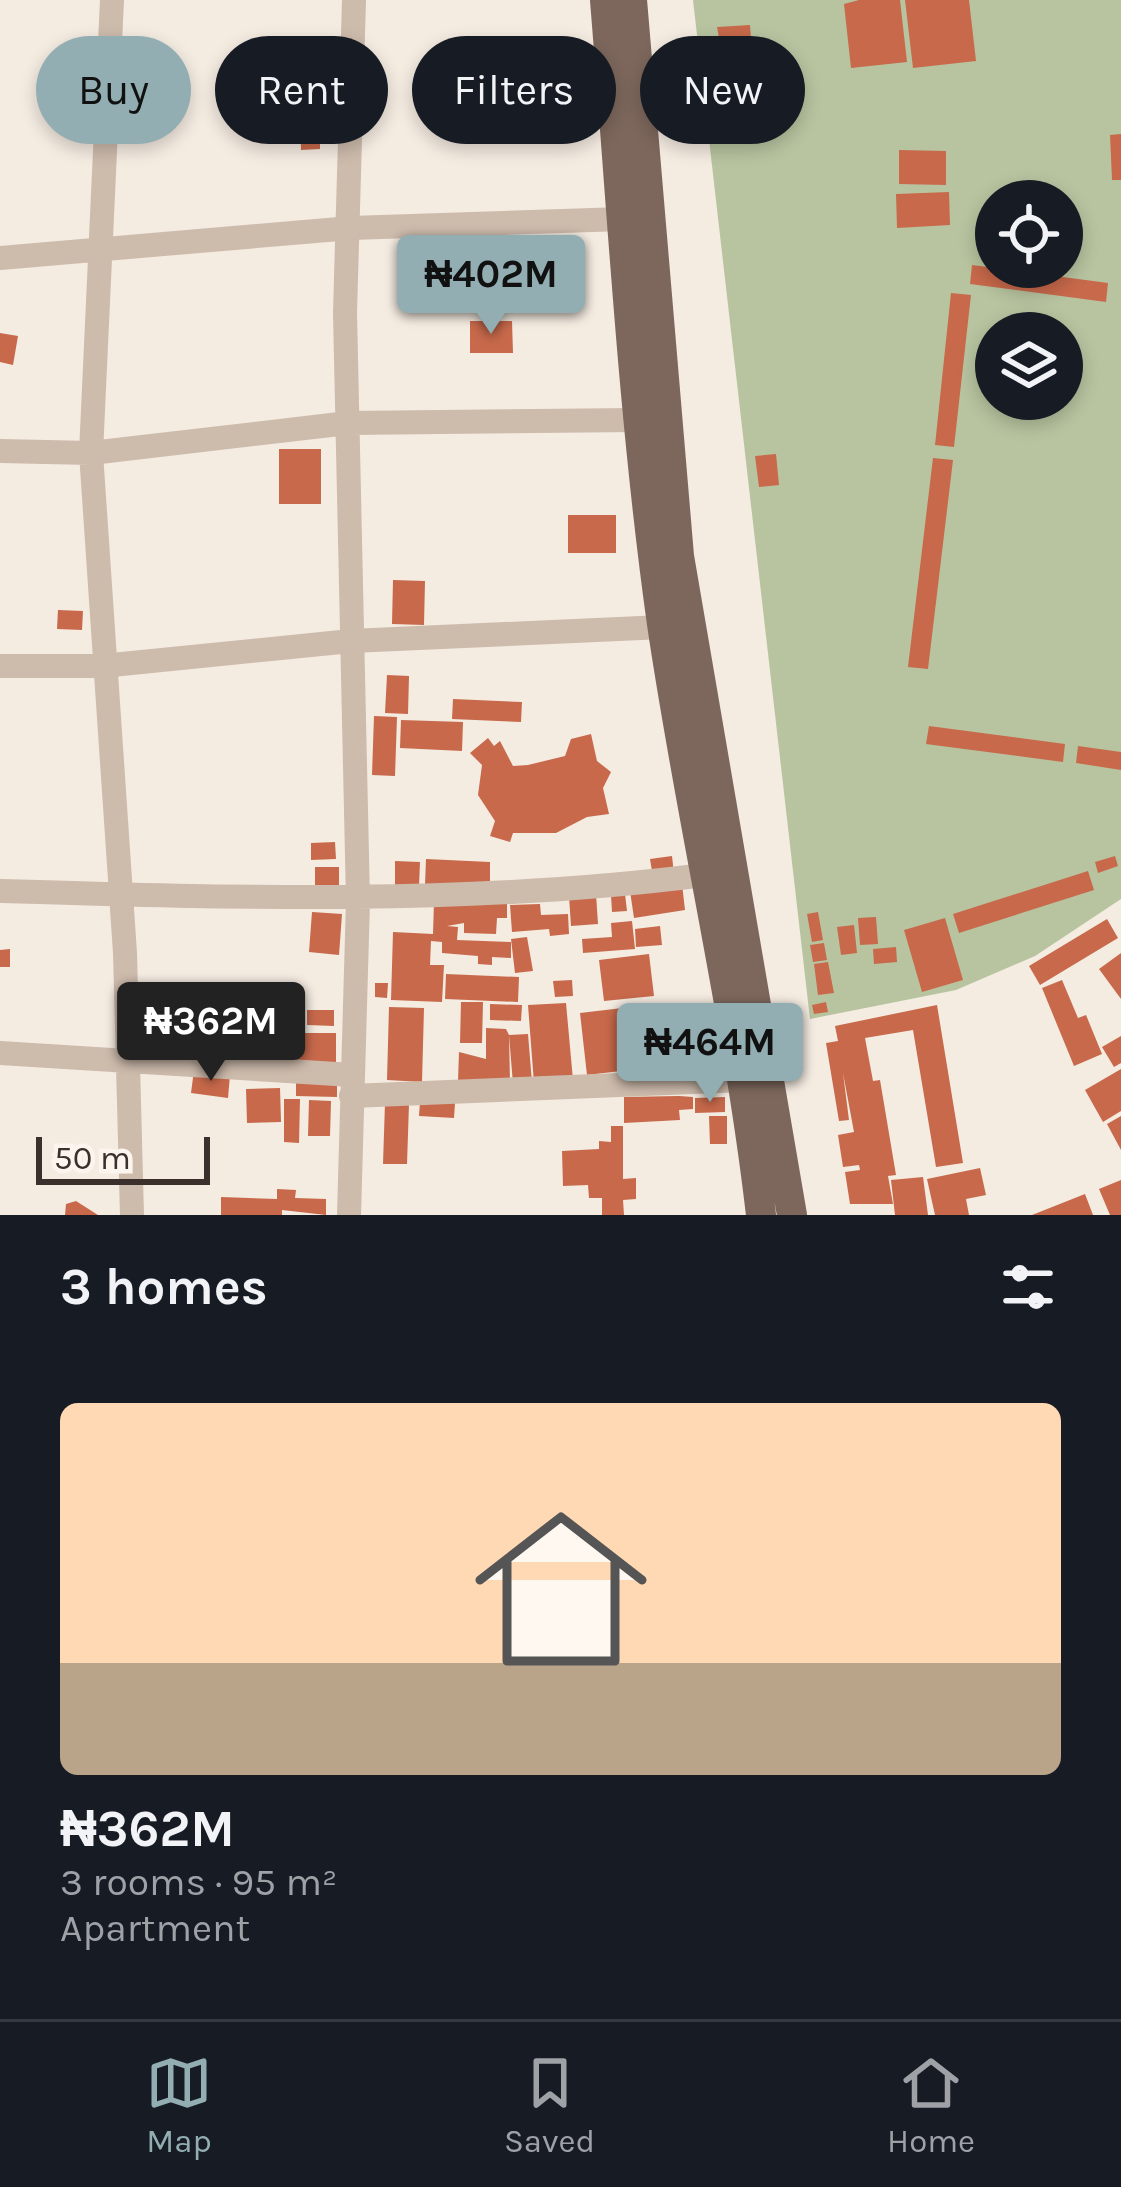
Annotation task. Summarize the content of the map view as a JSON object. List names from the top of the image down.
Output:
{
  "scale_bar": "50 m",
  "page": {
    "chip": [
      "Buy",
      "Rent",
      "Filters",
      "New"
    ],
    "price": ["₦402M", "₦362M", "₦464M"],
    "scale": "50 m",
    "heading": "3 homes",
    "list": [
      {
        "name": "₦362M",
        "note": "3 rooms · 95 m² · Apartment"
      }
    ],
    "tabs": ["Map", "Saved", "Home"]
  }
}
